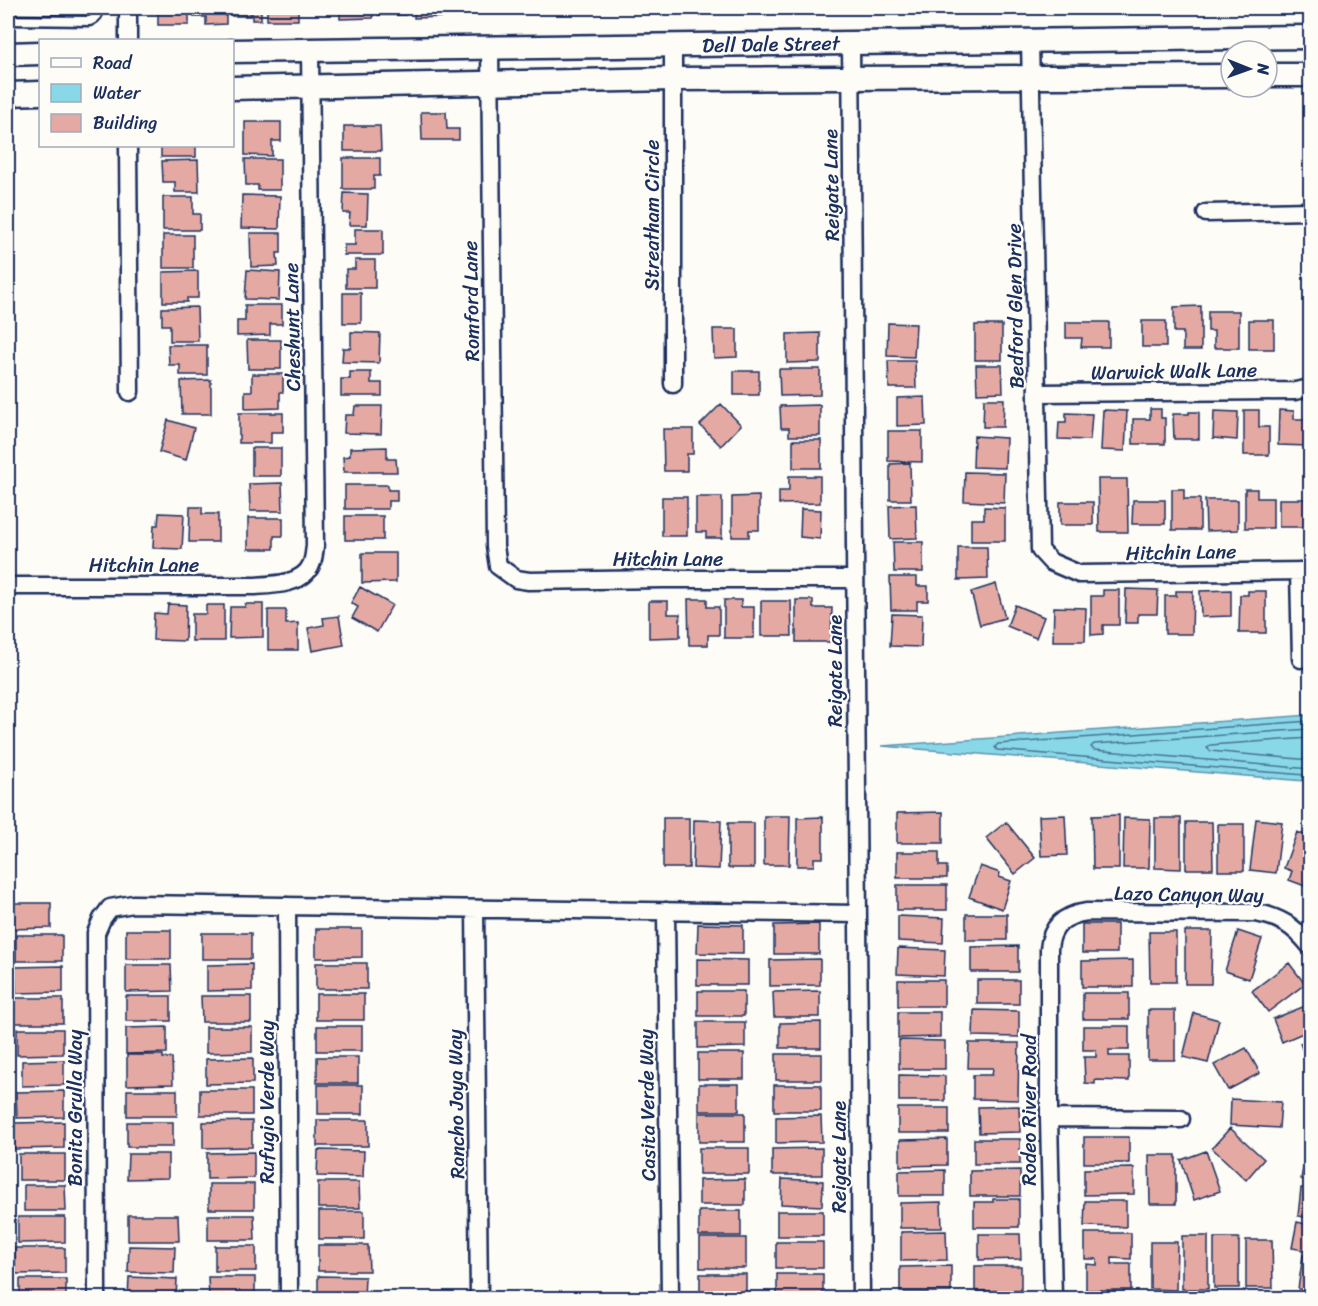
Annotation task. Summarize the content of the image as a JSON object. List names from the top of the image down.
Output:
{
  "streets": {
    "main road": ["Dell Dale Street"],
    "street": [
      "Reigate Lane",
      "Streatham Circle",
      "Romford Lane",
      "Bedford Glen Drive",
      "Cheshunt Lane",
      "Warwick Walk Lane",
      "Hitchin Lane",
      "Lazo Canyon Way",
      "Rufugio Verde Way",
      "Rancho Joya Way",
      "Casita Verde Way",
      "Bonita Grulla Way",
      "Rodeo River Road"
    ]
  },
  "crossings": [
    ["Dell Dale Street", "Reigate Lane"],
    ["Dell Dale Street", "Streatham Circle"],
    ["Dell Dale Street", "Romford Lane"],
    ["Dell Dale Street", "Bedford Glen Drive"],
    ["Dell Dale Street", "Cheshunt Lane"],
    ["Reigate Lane", "Hitchin Lane"],
    ["Romford Lane", "Hitchin Lane"],
    ["Bedford Glen Drive", "Warwick Walk Lane"],
    ["Bedford Glen Drive", "Hitchin Lane"],
    ["Cheshunt Lane", "Hitchin Lane"],
    ["Lazo Canyon Way", "Rodeo River Road"],
    ["Rufugio Verde Way", "Bonita Grulla Way"]
  ],
  "legend": ["Road", "Water", "Building"],
  "north": "right"
}
